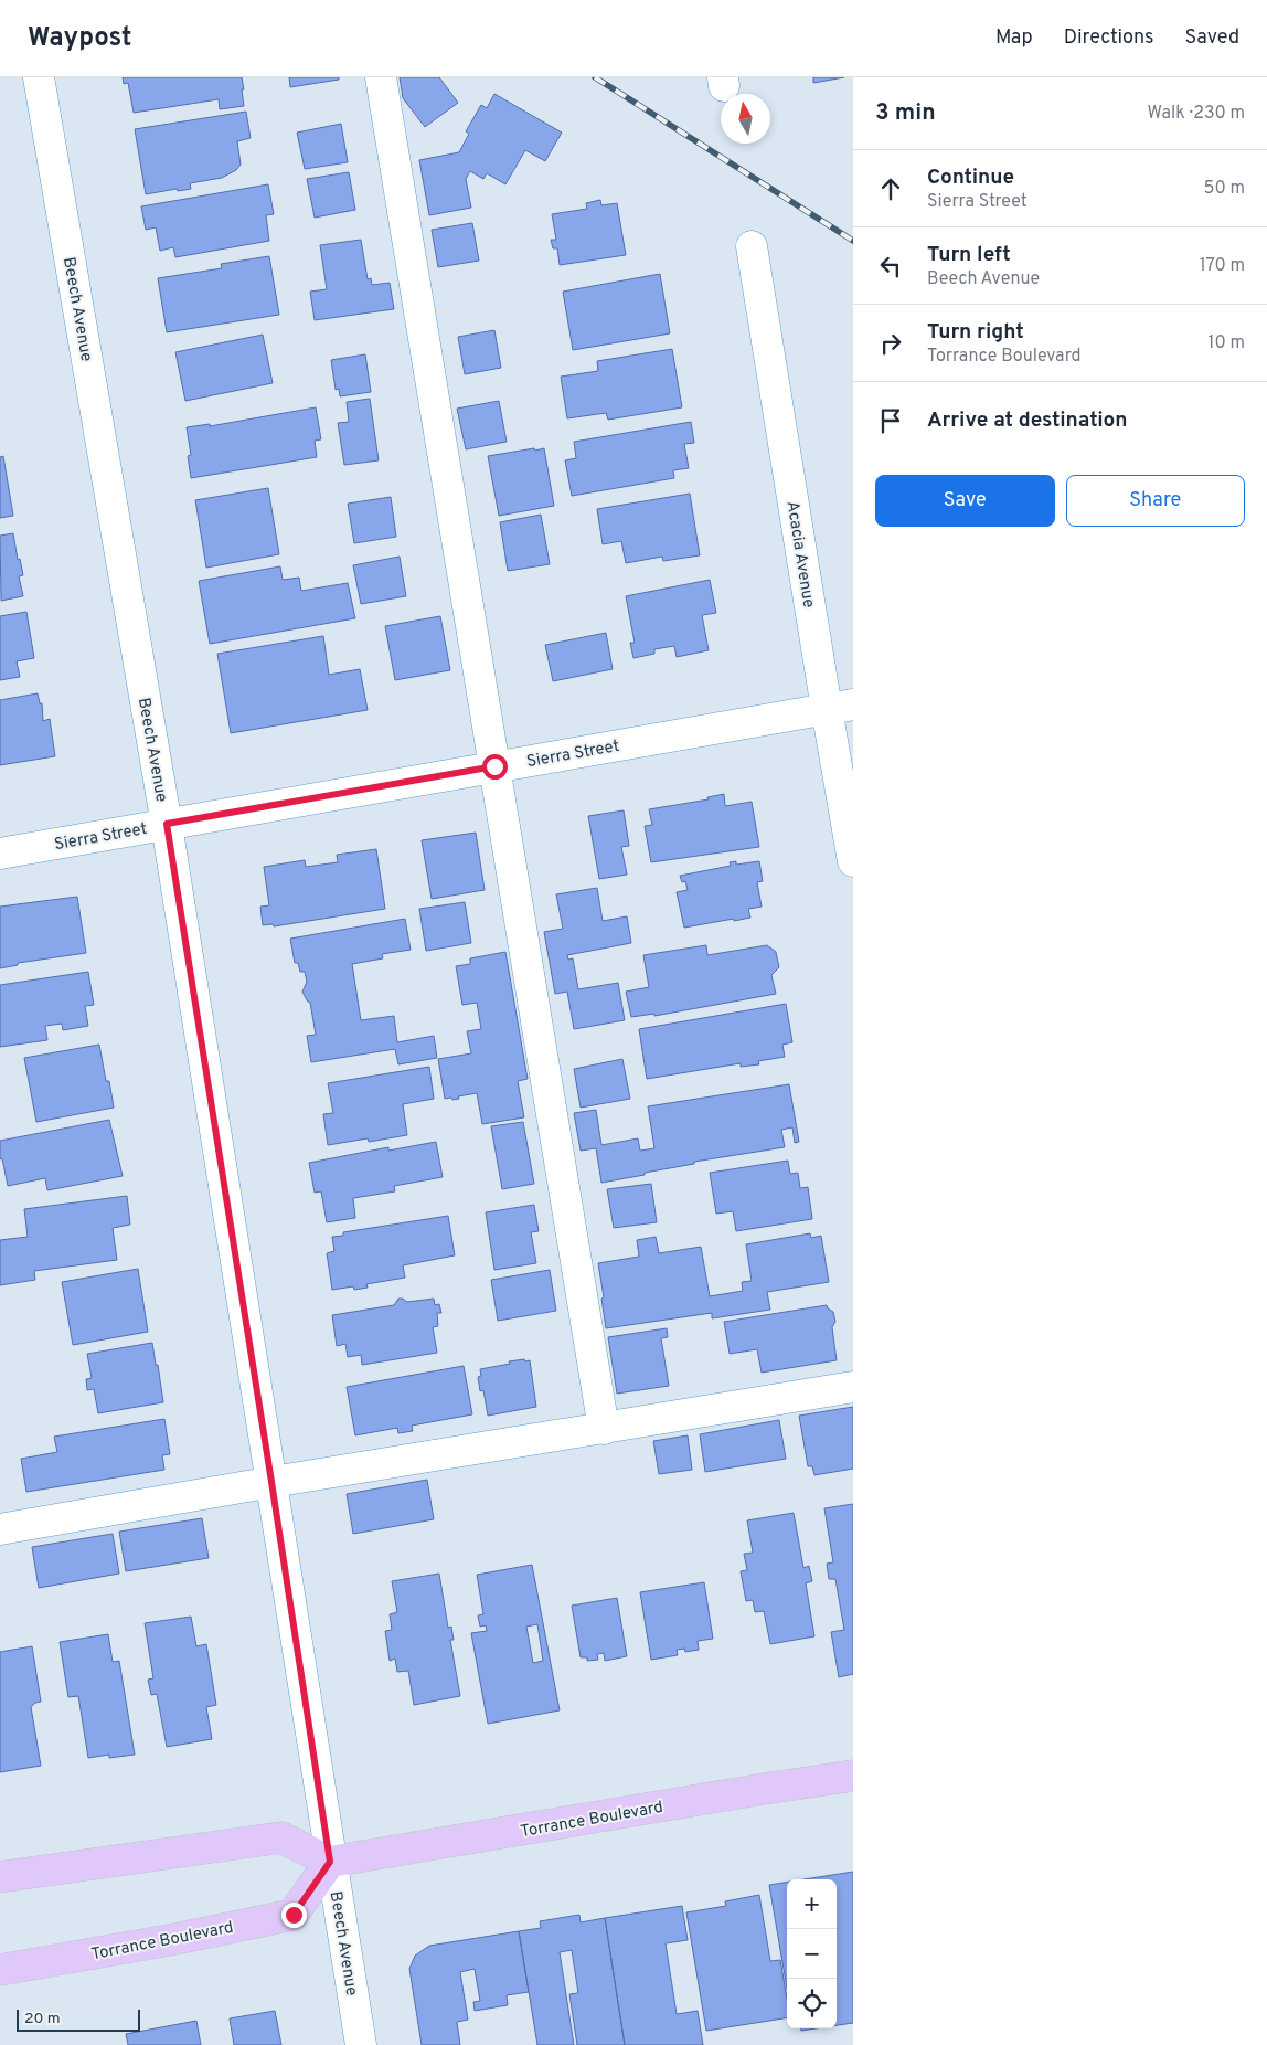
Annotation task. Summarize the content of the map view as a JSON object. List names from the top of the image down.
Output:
{
  "streets": {
    "main road": ["Torrance Boulevard"],
    "street": ["Beech Avenue", "Acacia Avenue", "Sierra Street"]
  },
  "crossings": [
    ["Beech Avenue", "Sierra Street"],
    ["Beech Avenue", "Torrance Boulevard"],
    ["Acacia Avenue", "Sierra Street"]
  ],
  "scale_bar": "20 m",
  "north": "top",
  "page": {
    "header": "Waypost",
    "nav": ["Map", "Directions", "Saved"],
    "heading": ["3 min", "Walk · 230 m"],
    "list": [
      ["Continue", "Sierra Street", "50 m"],
      ["Turn left", "Beech Avenue", "170 m"],
      ["Turn right", "Torrance Boulevard", "10 m"],
      "Arrive at destination"
    ],
    "buttons": ["Save", "Share"],
    "map_buttons": ["+", "−"],
    "scale": "20 m"
  }
}
